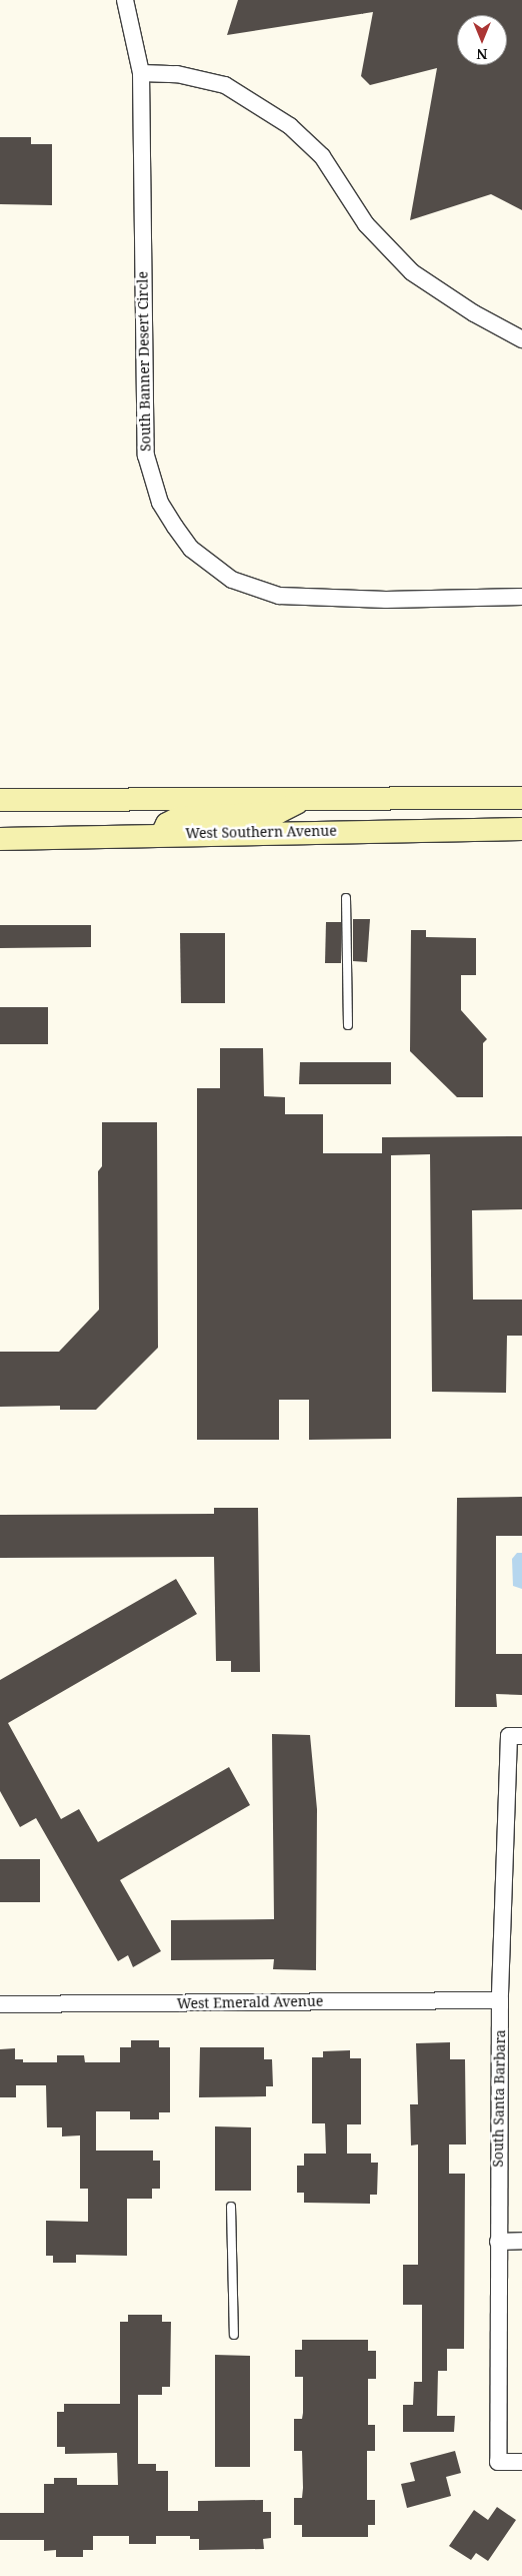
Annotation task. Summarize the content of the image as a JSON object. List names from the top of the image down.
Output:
{
  "streets": {
    "main road": ["West Southern Avenue"],
    "street": ["South Banner Desert Circle", "West Emerald Avenue", "South Santa Barbara"]
  },
  "crossings": [
    ["West Emerald Avenue", "South Santa Barbara"]
  ],
  "north": "bottom"
}
